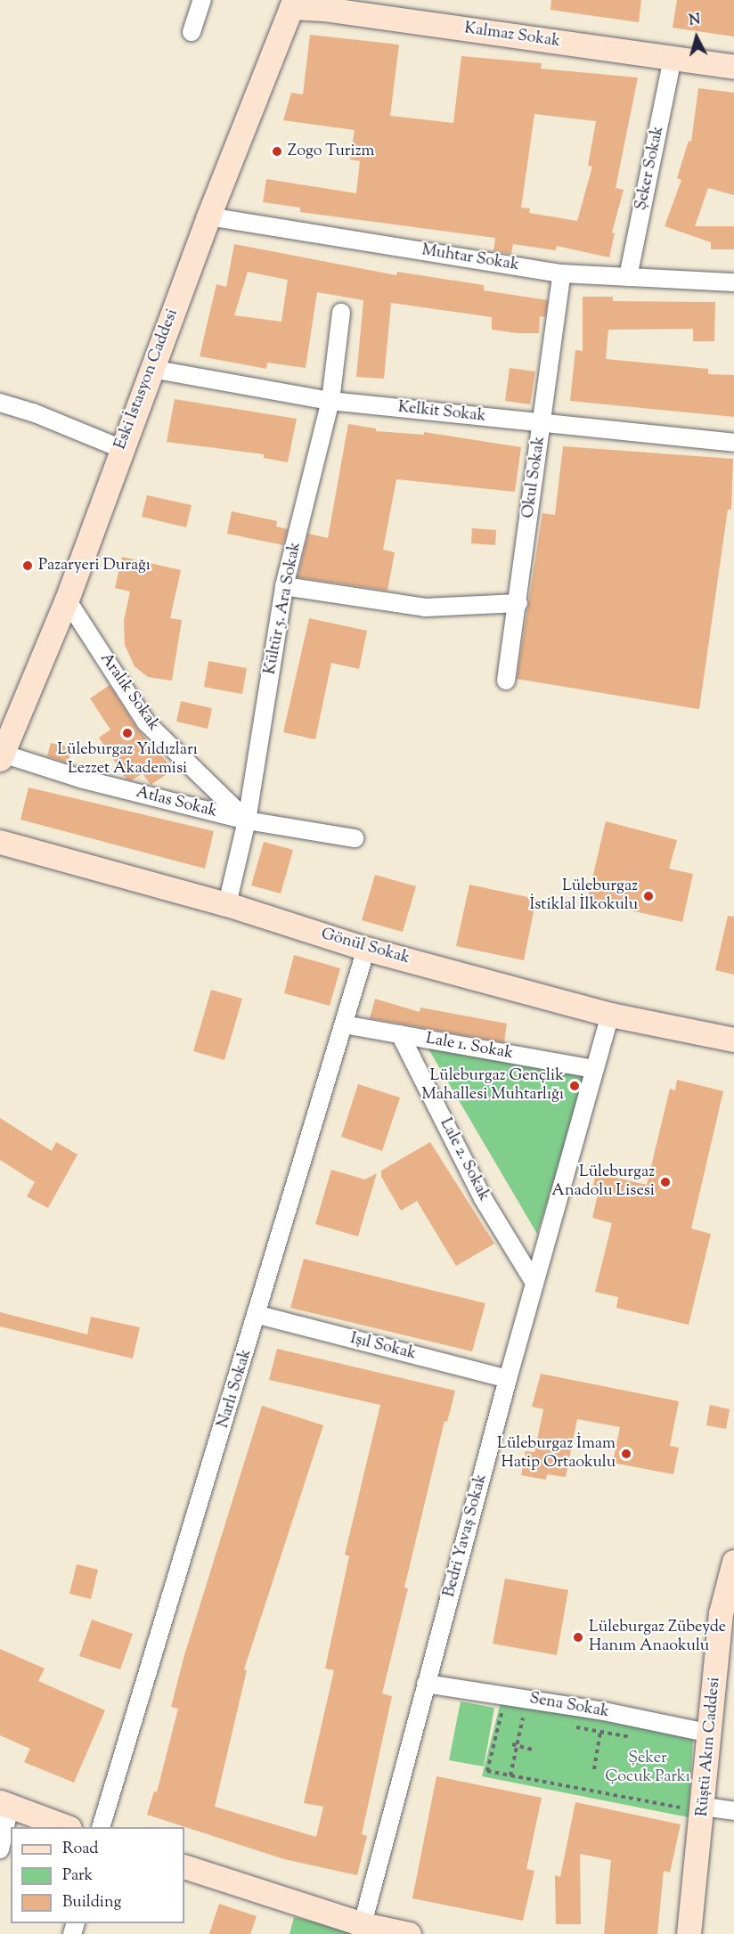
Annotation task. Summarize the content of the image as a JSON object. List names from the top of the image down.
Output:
{
  "streets": {
    "street": [
      "Kalmaz Sokak",
      "Şeker Sokak",
      "Muhtar Sokak",
      "Eski İstasyon Caddesi",
      "Kelkit Sokak",
      "Okul Sokak",
      "Kültür 5. Ara Sokak",
      "Aralık Sokak",
      "Atlas Sokak",
      "Gönül Sokak",
      "Lale 1. Sokak",
      "Lale 2. Sokak",
      "Işıl Sokak",
      "Narlı Sokak",
      "Bedri Yavaş Sokak",
      "Sena Sokak",
      "Rüştü Akın Caddesi"
    ]
  },
  "crossings": [
    ["Kalmaz Sokak", "Şeker Sokak"],
    ["Kalmaz Sokak", "Eski İstasyon Caddesi"],
    ["Şeker Sokak", "Muhtar Sokak"],
    ["Muhtar Sokak", "Eski İstasyon Caddesi"],
    ["Muhtar Sokak", "Okul Sokak"],
    ["Eski İstasyon Caddesi", "Kelkit Sokak"],
    ["Eski İstasyon Caddesi", "Aralık Sokak"],
    ["Eski İstasyon Caddesi", "Atlas Sokak"],
    ["Kelkit Sokak", "Okul Sokak"],
    ["Kelkit Sokak", "Kültür 5. Ara Sokak"],
    ["Kültür 5. Ara Sokak", "Aralık Sokak"],
    ["Kültür 5. Ara Sokak", "Atlas Sokak"],
    ["Kültür 5. Ara Sokak", "Gönül Sokak"],
    ["Aralık Sokak", "Atlas Sokak"],
    ["Gönül Sokak", "Narlı Sokak"],
    ["Gönül Sokak", "Bedri Yavaş Sokak"],
    ["Lale 1. Sokak", "Lale 2. Sokak"],
    ["Lale 1. Sokak", "Narlı Sokak"],
    ["Lale 1. Sokak", "Bedri Yavaş Sokak"],
    ["Lale 2. Sokak", "Bedri Yavaş Sokak"],
    ["Işıl Sokak", "Narlı Sokak"],
    ["Işıl Sokak", "Bedri Yavaş Sokak"],
    ["Bedri Yavaş Sokak", "Sena Sokak"],
    ["Sena Sokak", "Rüştü Akın Caddesi"]
  ],
  "parks": ["Şeker Çocuk Parkı"],
  "places": [
    "Zogo Turizm",
    "Pazaryeri Durağı",
    "Lüleburgaz Yıldızları Lezzet Akademisi",
    "Lüleburgaz İstiklal İlkokulu",
    "Lüleburgaz Gençlik Mahallesi Muhtarlığı",
    "Lüleburgaz Anadolu Lisesi",
    "Lüleburgaz İmam Hatip Ortaokulu",
    "Lüleburgaz Zübeyde Hanım Anaokulu"
  ],
  "legend": ["Road", "Park", "Building"],
  "north": "top"
}
